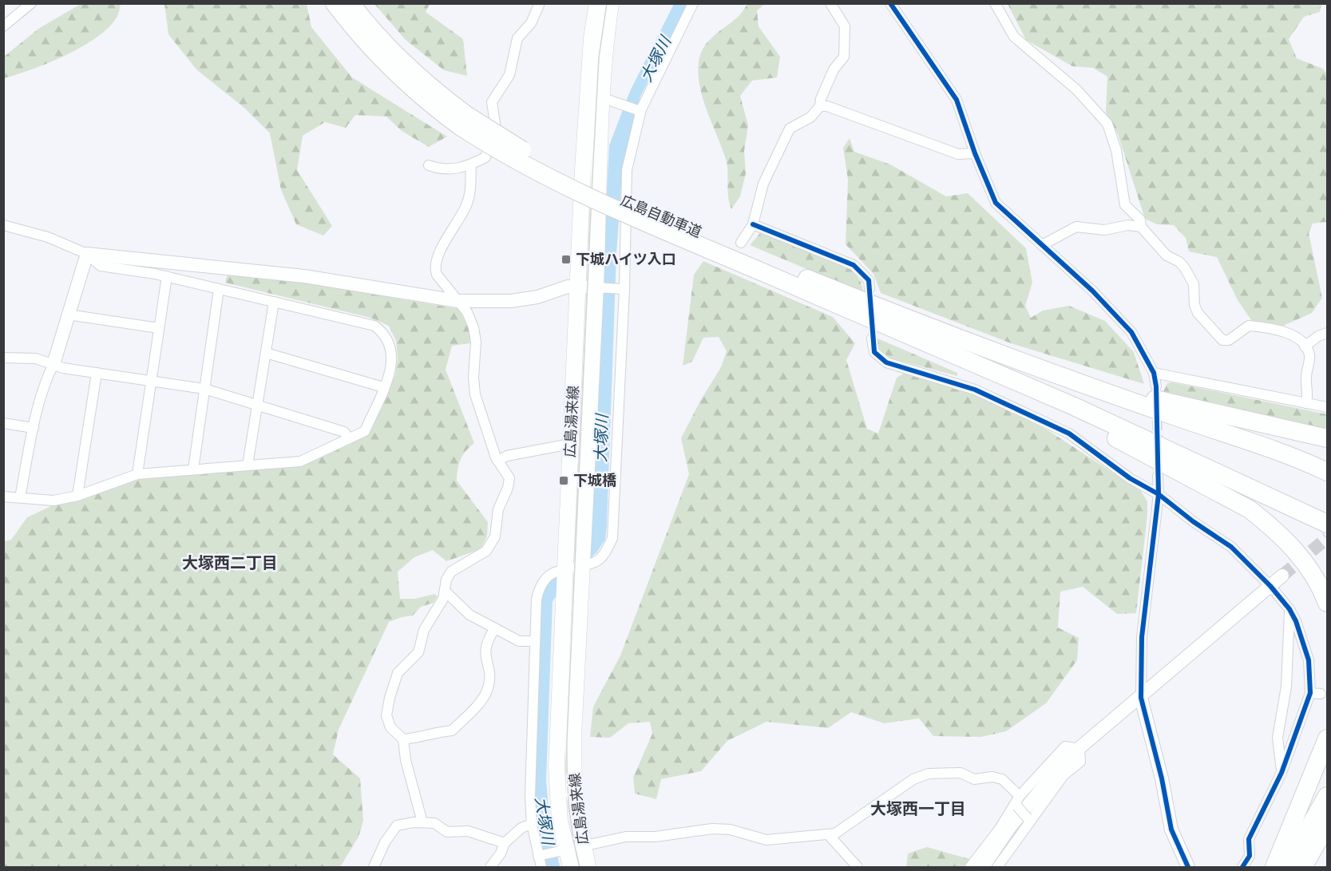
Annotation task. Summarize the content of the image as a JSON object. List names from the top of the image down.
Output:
{
  "streets": {
    "highway": ["広島自動車道"],
    "main road": ["広島湯来線"]
  },
  "districts": ["大塚西二丁目", "大塚西一丁目"],
  "water": ["大塚川"],
  "places": {
    "transit": ["下城ハイツ入口", "下城橋"]
  }
}
